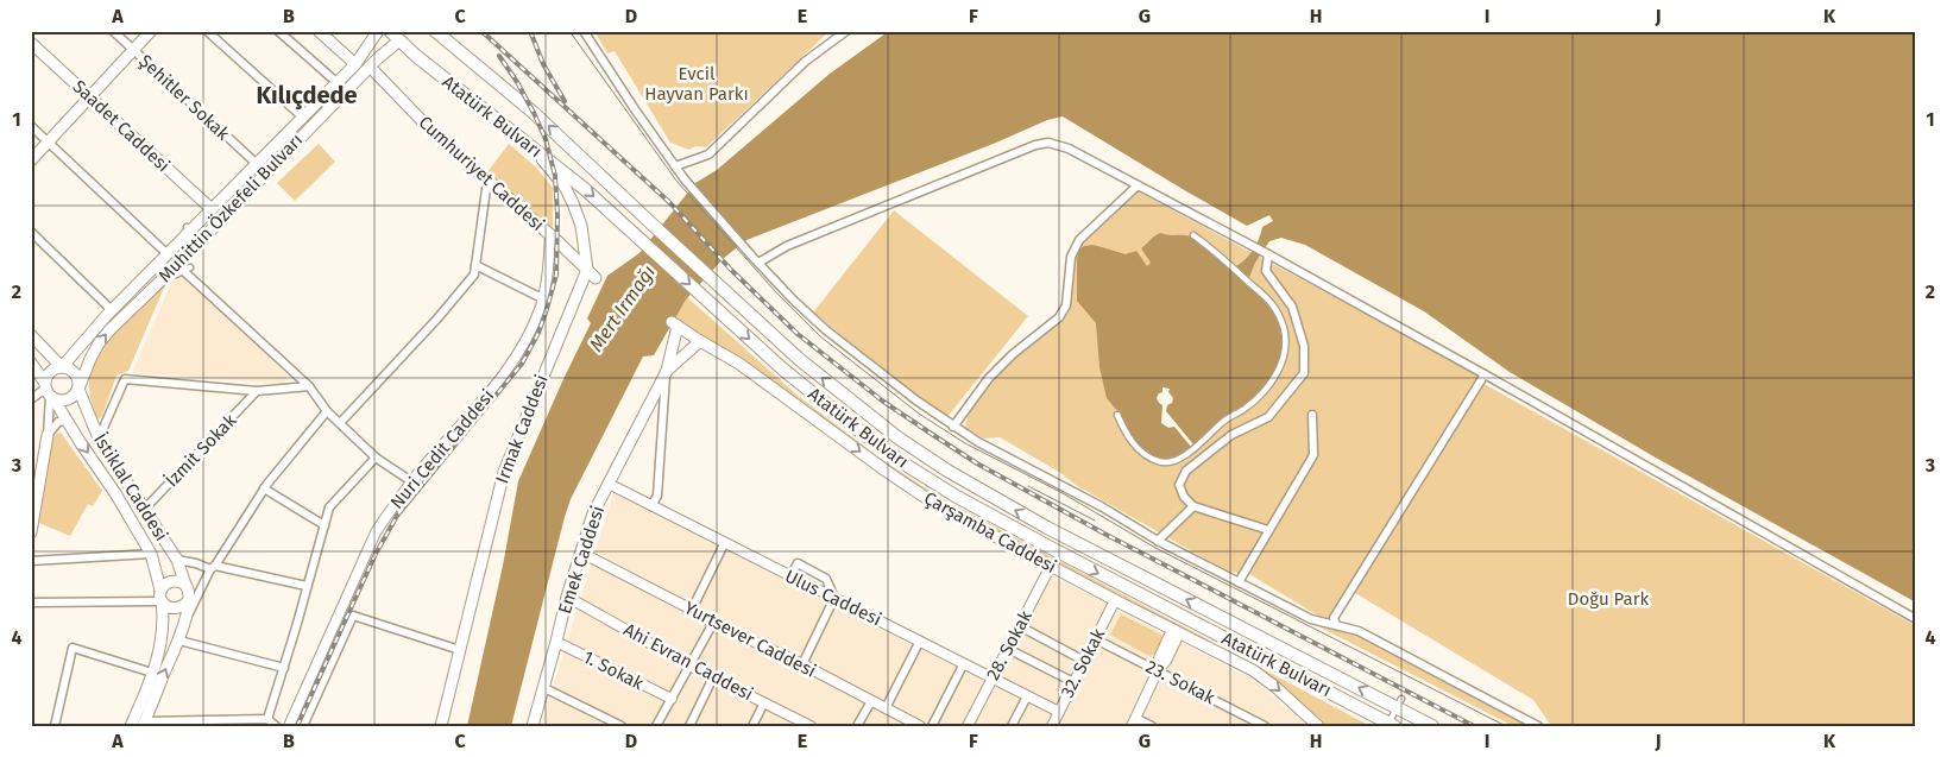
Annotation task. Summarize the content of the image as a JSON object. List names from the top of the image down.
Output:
{
  "streets": {
    "main road": [
      "Atatürk Bulvarı",
      "Saadet Caddesi",
      "Cumhuriyet Caddesi",
      "Muhittin Özkefeli Bulvarı",
      "Irmak Caddesi",
      "İstiklal Caddesi",
      "Çarşamba Caddesi",
      "Emek Caddesi"
    ],
    "street": [
      "Şehitler Sokak",
      "Nuri Cedit Caddesi",
      "İzmit Sokak",
      "Ulus Caddesi",
      "Yurtsever Caddesi",
      "28. Sokak",
      "Ahi Evran Caddesi",
      "32. Sokak",
      "1. Sokak",
      "23. Sokak"
    ]
  },
  "crossings": [
    ["Şehitler Sokak", "Muhittin Özkefeli Bulvarı"],
    ["Atatürk Bulvarı", "Muhittin Özkefeli Bulvarı"],
    ["Saadet Caddesi", "Muhittin Özkefeli Bulvarı"],
    ["Cumhuriyet Caddesi", "Muhittin Özkefeli Bulvarı"],
    ["Cumhuriyet Caddesi", "Irmak Caddesi"],
    ["Cumhuriyet Caddesi", "Nuri Cedit Caddesi"],
    ["Muhittin Özkefeli Bulvarı", "İstiklal Caddesi"],
    ["İzmit Sokak", "İstiklal Caddesi"],
    ["Çarşamba Caddesi", "Emek Caddesi"],
    ["Çarşamba Caddesi", "28. Sokak"],
    ["Çarşamba Caddesi", "32. Sokak"],
    ["Emek Caddesi", "Ulus Caddesi"],
    ["Emek Caddesi", "Yurtsever Caddesi"],
    ["Emek Caddesi", "Ahi Evran Caddesi"],
    ["Emek Caddesi", "1. Sokak"],
    ["Ulus Caddesi", "28. Sokak"],
    ["Ulus Caddesi", "32. Sokak"],
    ["32. Sokak", "23. Sokak"]
  ],
  "one_way": ["Çarşamba Caddesi"],
  "districts": ["Kılıçdede"],
  "water": ["Mert Irmağı"],
  "parks": ["Evcil Hayvan Parkı", "Doğu Park"],
  "grid": {
    "columns": [
      "A",
      "B",
      "C",
      "D",
      "E",
      "F",
      "G",
      "H",
      "I",
      "J",
      "K"
    ],
    "rows": [
      "1",
      "2",
      "3",
      "4"
    ]
  }
}
